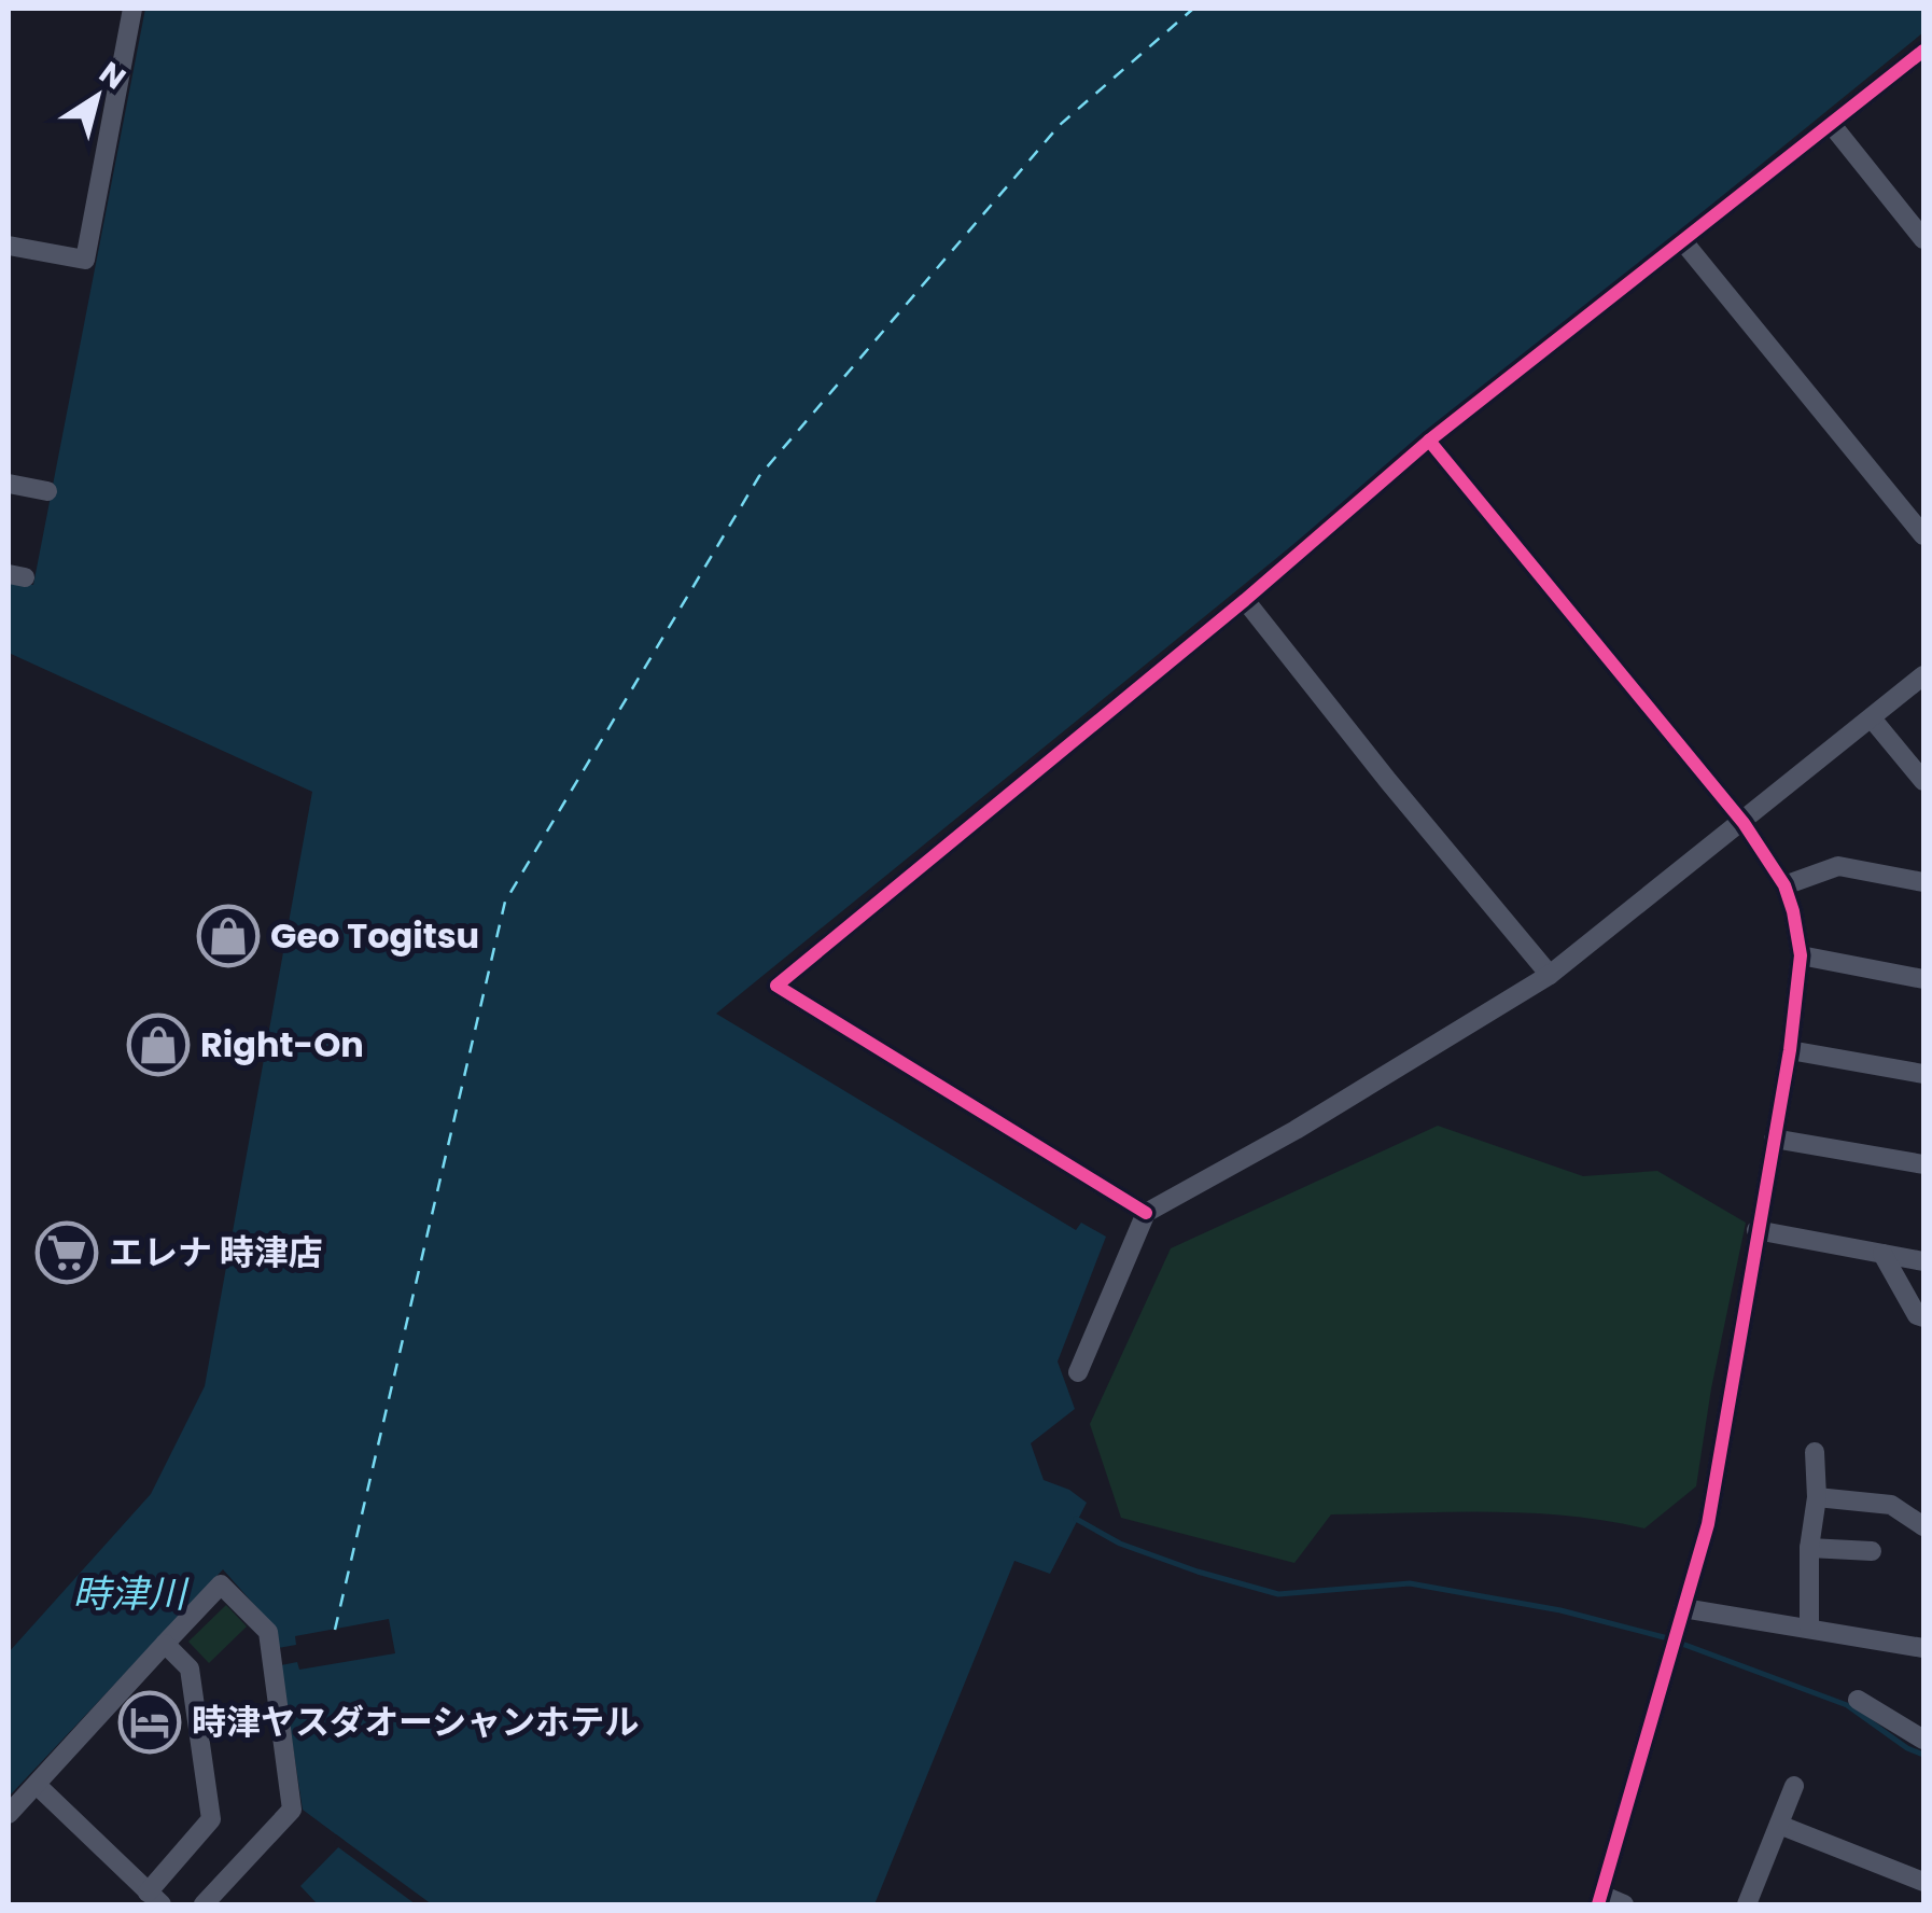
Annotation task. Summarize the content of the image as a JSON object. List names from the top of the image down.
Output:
{
  "water": ["時津川"],
  "places": {
    "shop": ["Geo Togitsu", "Right-On"],
    "supermarket": ["エレナ 時津店"],
    "hotel": ["時津ヤスダオーシャンホテル"]
  },
  "north": "top right"
}
